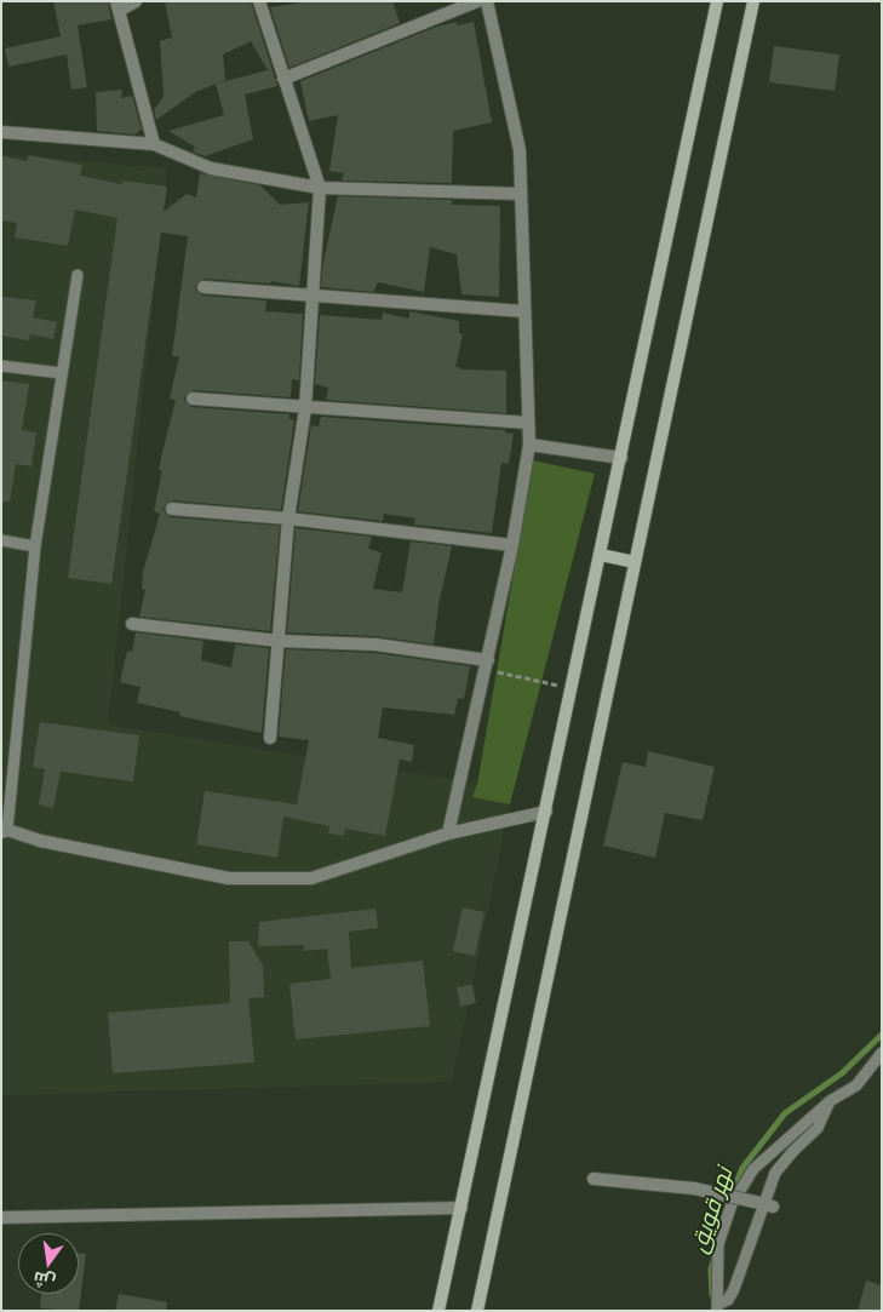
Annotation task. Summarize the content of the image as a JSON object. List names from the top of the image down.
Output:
{
  "water": ["نهر قويق"],
  "north": "bottom"
}
